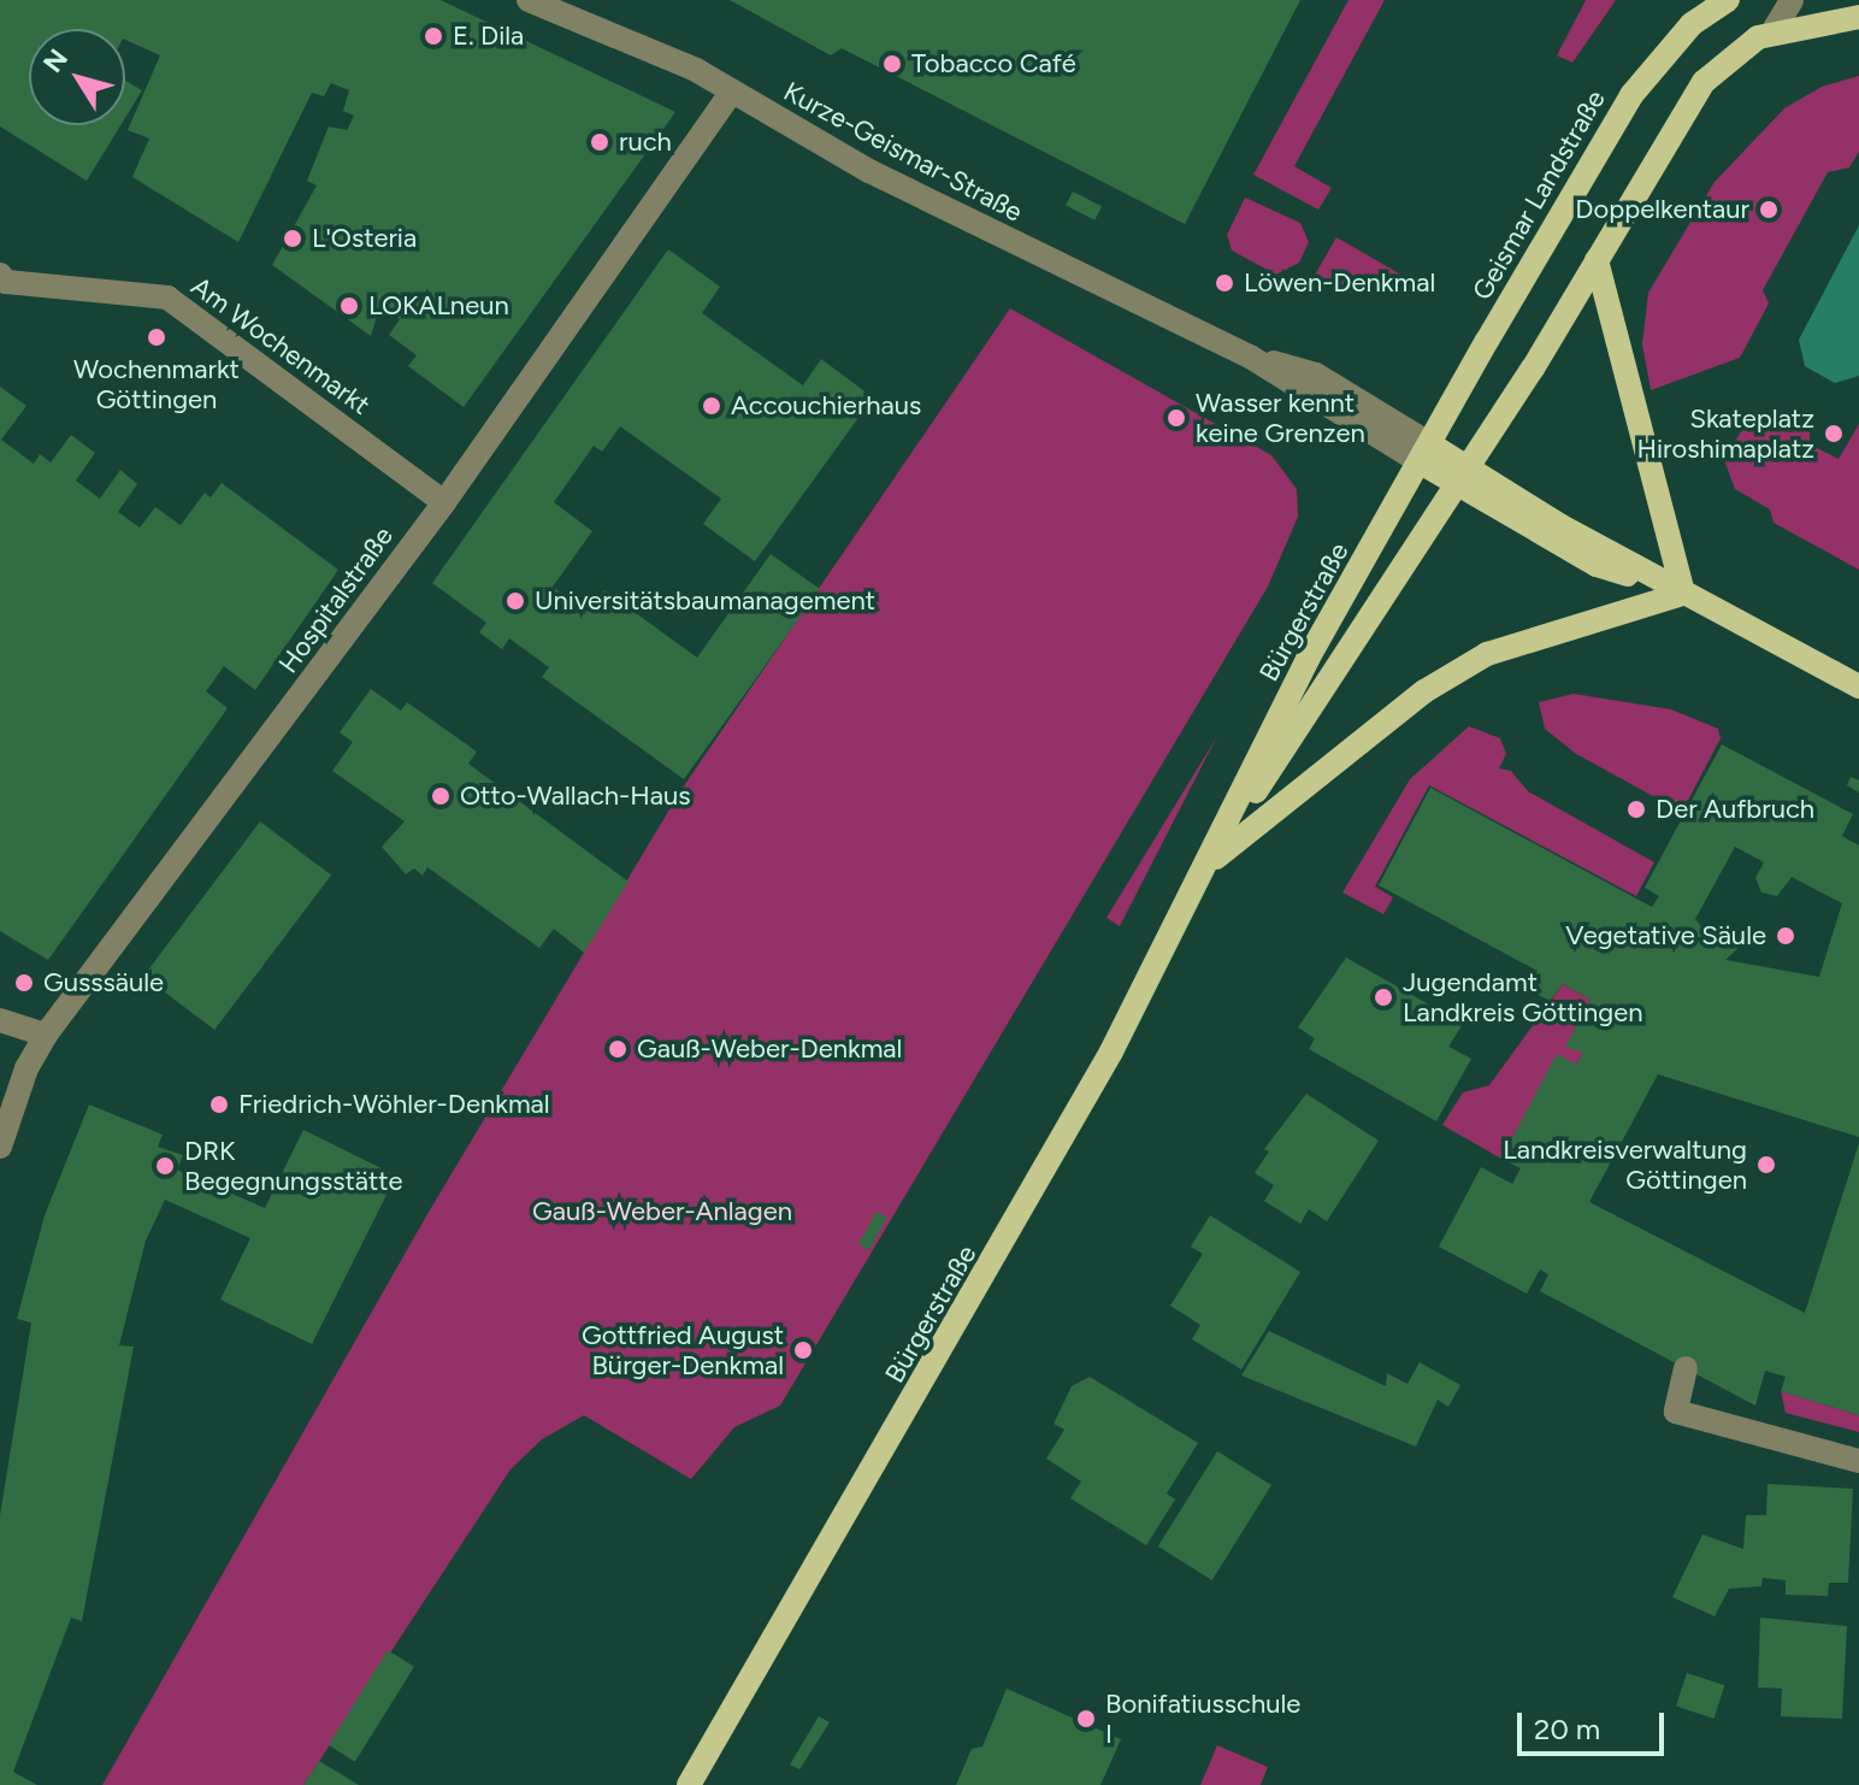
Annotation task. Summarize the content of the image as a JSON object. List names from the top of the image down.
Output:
{
  "streets": {
    "main road": ["Geismar Landstraße", "Bürgerstraße"],
    "street": ["Kurze-Geismar-Straße", "Am Wochenmarkt", "Hospitalstraße"]
  },
  "crossings": [
    ["Kurze-Geismar-Straße", "Geismar Landstraße"],
    ["Kurze-Geismar-Straße", "Hospitalstraße"],
    ["Kurze-Geismar-Straße", "Bürgerstraße"],
    ["Geismar Landstraße", "Bürgerstraße"],
    ["Am Wochenmarkt", "Hospitalstraße"]
  ],
  "parks": ["Gauß-Weber-Anlagen"],
  "places": [
    "E. Dila",
    "Tobacco Café",
    "ruch",
    "Doppelkentaur",
    "L'Osteria",
    "Löwen-Denkmal",
    "LOKALneun",
    "Wochenmarkt Göttingen",
    "Accouchierhaus",
    "Wasser kennt keine Grenzen",
    "Skateplatz Hiroshimaplatz",
    "Universitätsbaumanagement",
    "Otto-Wallach-Haus",
    "Der Aufbruch",
    "Vegetative Säule",
    "Gusssäule",
    "Jugendamt Landkreis Göttingen",
    "Gauß-Weber-Denkmal",
    "Friedrich-Wöhler-Denkmal",
    "Landkreisverwaltung Göttingen",
    "DRK Begegnungsstätte",
    "Gottfried August Bürger-Denkmal",
    "Bonifatiusschule I"
  ],
  "scale_bar": "20 m",
  "north": "top left"
}
